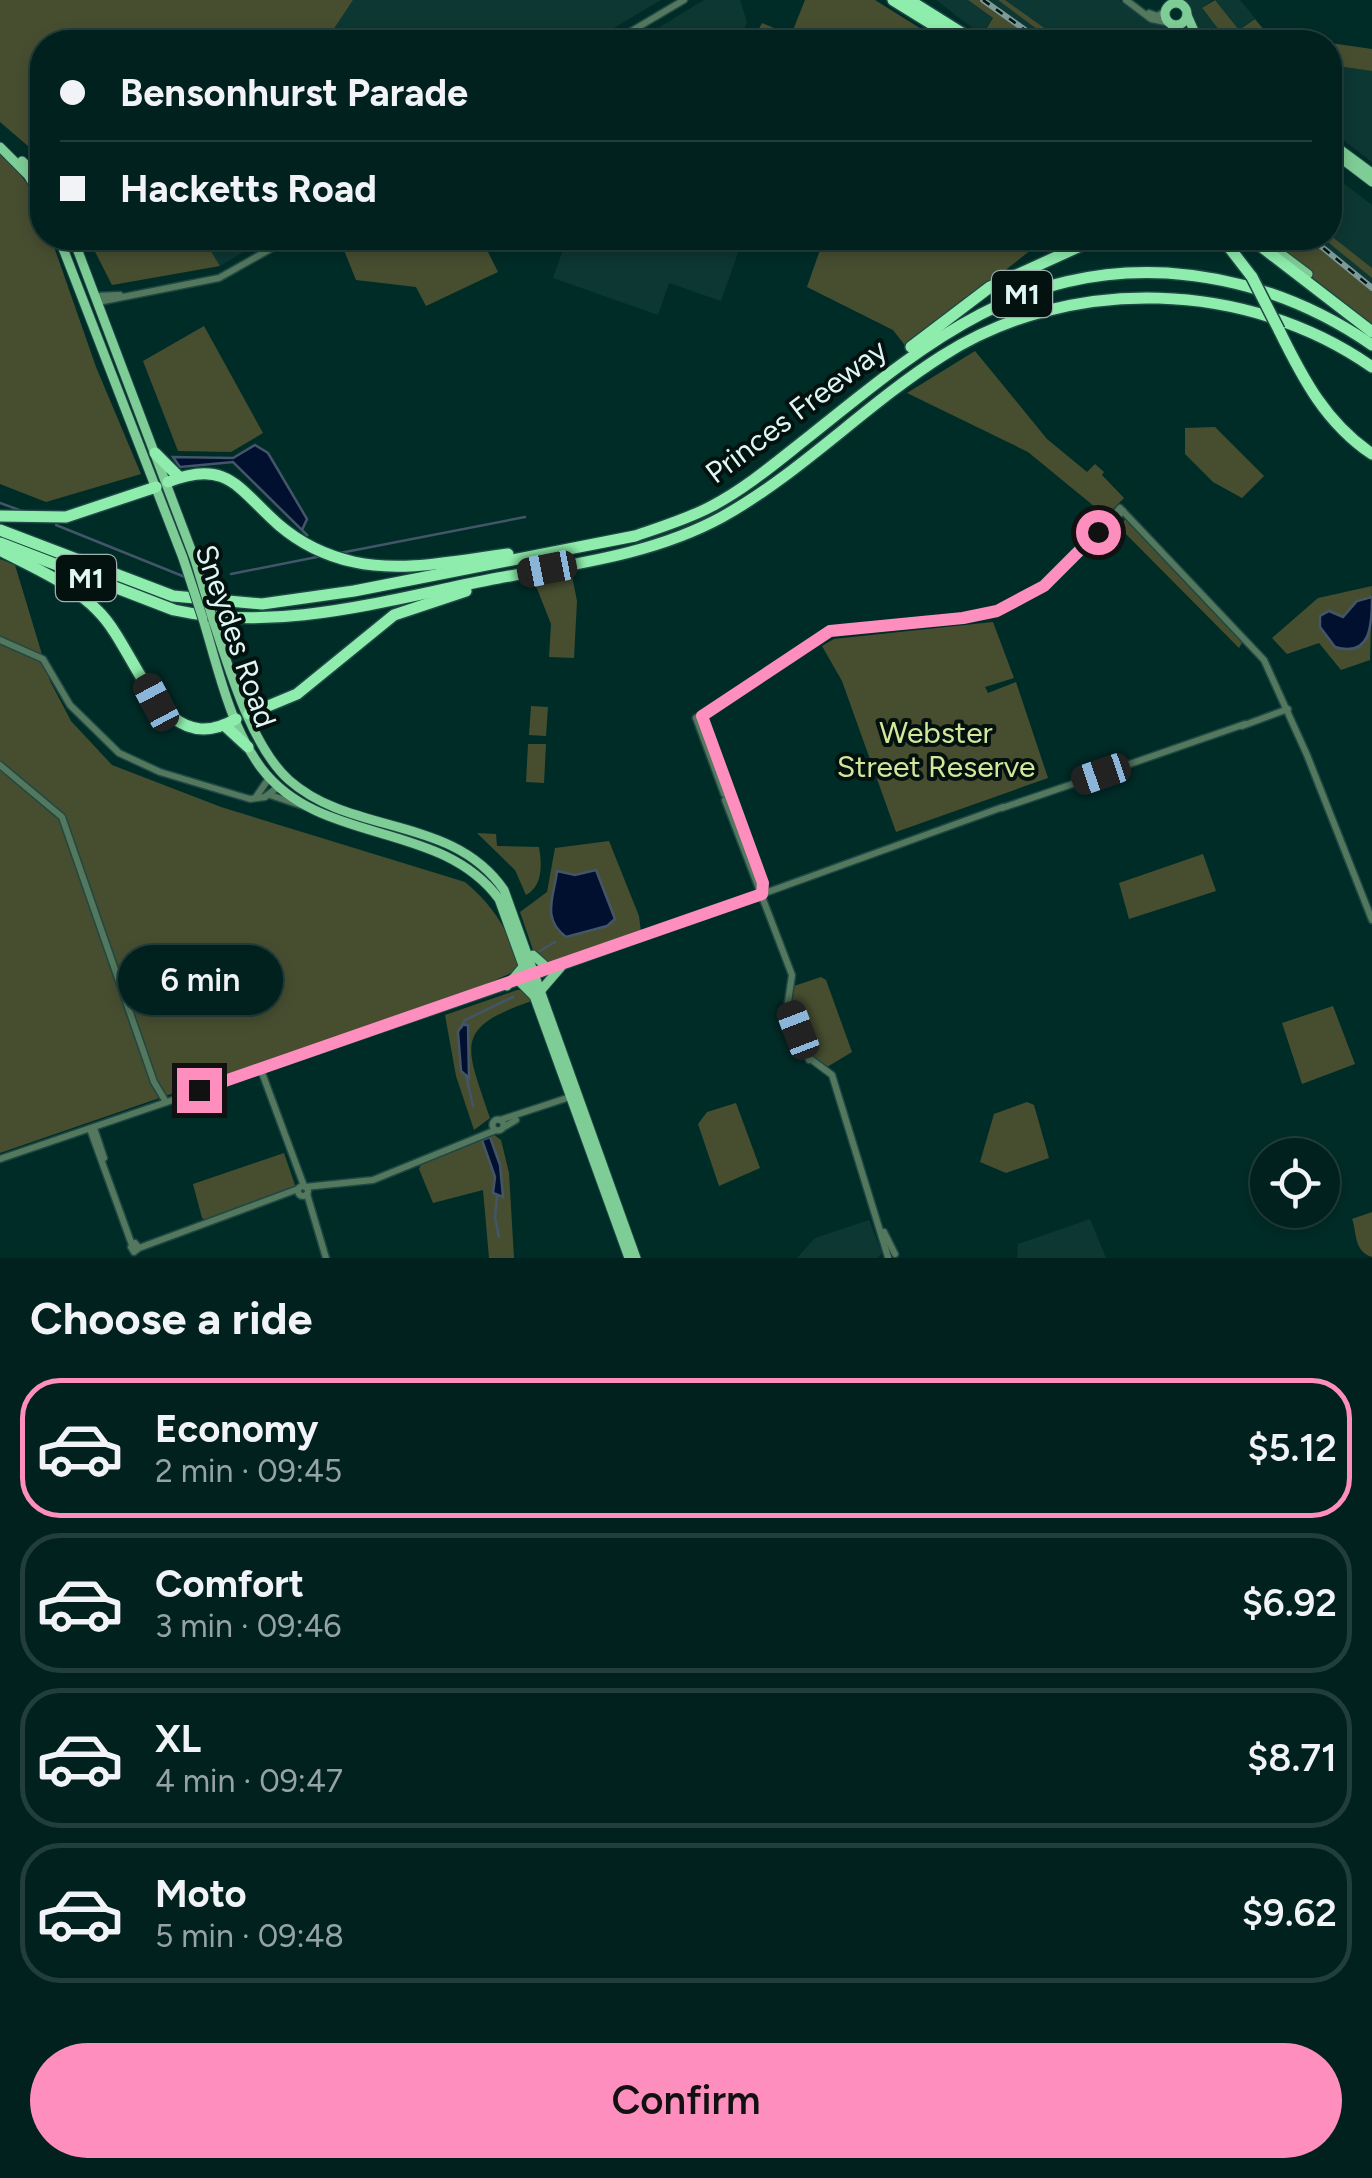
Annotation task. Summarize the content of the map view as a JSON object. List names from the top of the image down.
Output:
{
  "streets": {
    "highway": ["M1", "Princes Freeway"],
    "main road": ["Sneydes Road"]
  },
  "parks": ["Webster Street Reserve"],
  "page": {
    "banner": ["Bensonhurst Parade", "Hacketts Road"],
    "bubble": "6 min",
    "heading": "Choose a ride",
    "list": [
      {
        "name": "Economy",
        "note": "2 min · 09:45",
        "value": "$5.12"
      },
      {
        "name": "Comfort",
        "note": "3 min · 09:46",
        "value": "$6.92"
      },
      {
        "name": "XL",
        "note": "4 min · 09:47",
        "value": "$8.71"
      },
      {
        "name": "Moto",
        "note": "5 min · 09:48",
        "value": "$9.62"
      }
    ],
    "buttons": "Confirm"
  }
}
